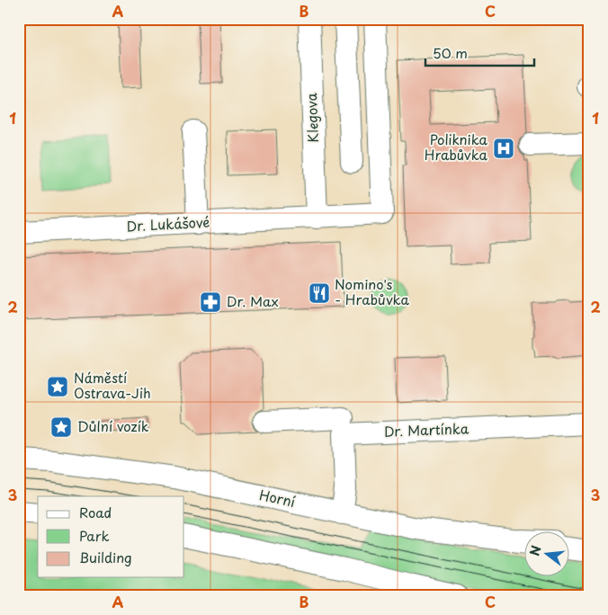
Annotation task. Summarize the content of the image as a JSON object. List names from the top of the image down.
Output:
{
  "streets": {
    "street": [
      "Klegova",
      "Dr. Lukášové",
      "Dr. Martínka",
      "Horní"
    ]
  },
  "crossings": [
    ["Klegova", "Dr. Lukášové"],
    ["Dr. Martínka", "Horní"]
  ],
  "places": {
    "hospital": ["Poliknika Hrabůvka"],
    "restaurant": ["Nomino's - Hrabůvka"],
    "pharmacy": ["Dr. Max"],
    "place": ["Náměstí Ostrava-Jih", "Důlní vozík"]
  },
  "legend": ["Road", "Park", "Building"],
  "scale_bar": "50 m",
  "north": "left",
  "grid": {
    "columns": ["A", "B", "C"],
    "rows": ["1", "2", "3"]
  }
}
